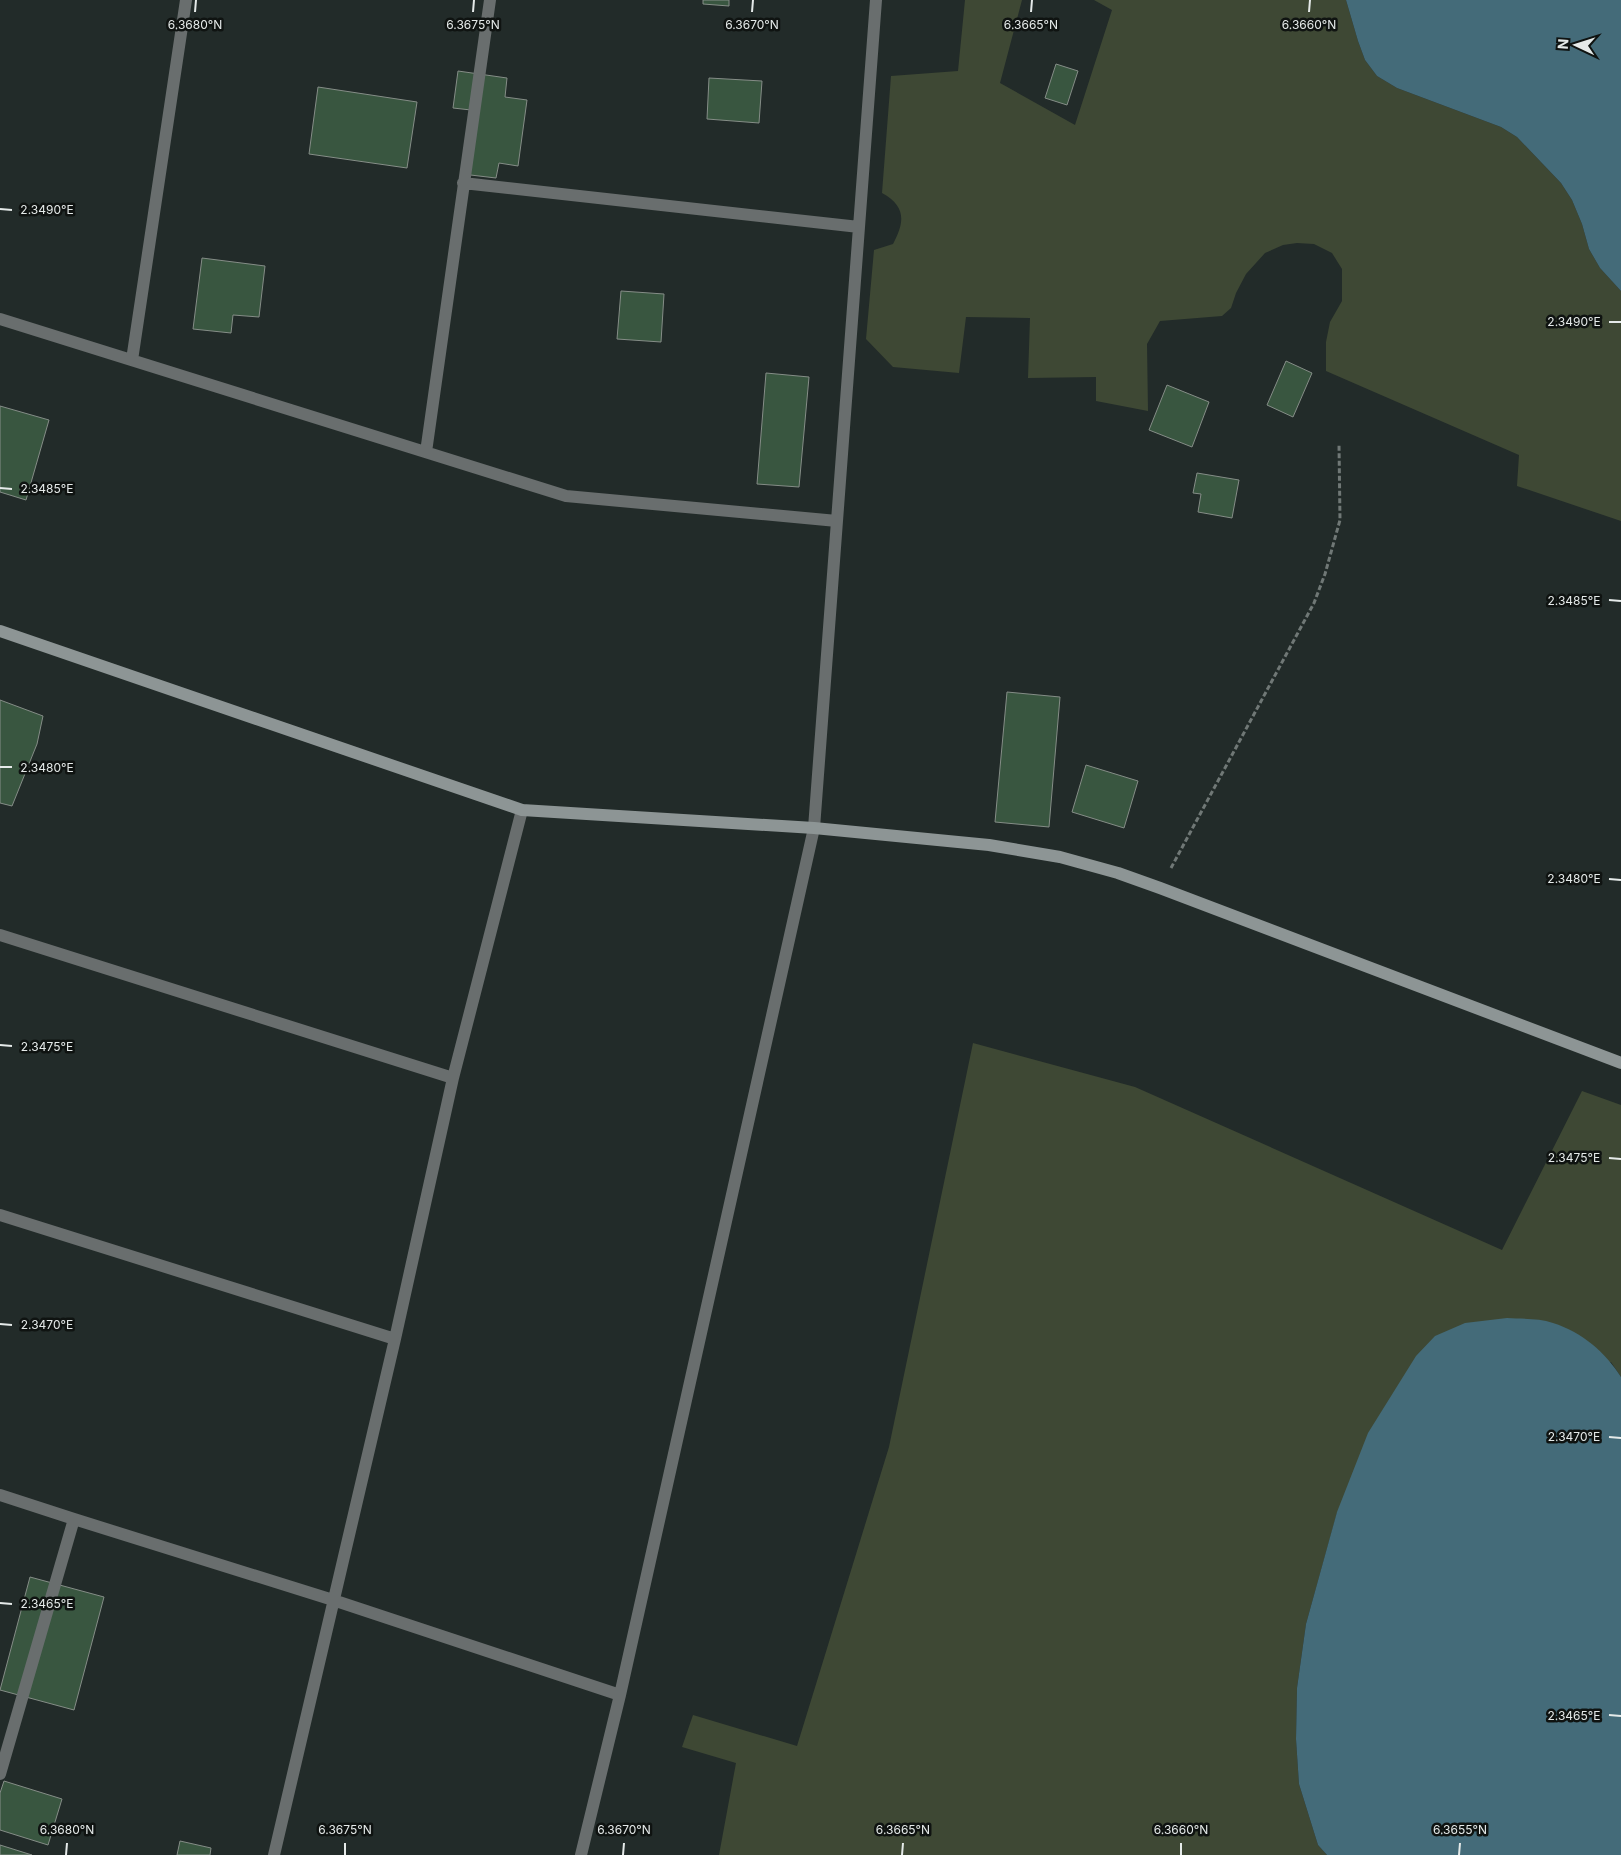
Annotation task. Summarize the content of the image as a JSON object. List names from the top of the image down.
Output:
{
  "north": "left",
  "coordinates": [
    "6.3680°N",
    "6.3675°N",
    "6.3670°N",
    "6.3665°N",
    "6.3660°N",
    "2.3490°E",
    "2.3485°E",
    "2.3480°E",
    "2.3475°E",
    "2.3470°E",
    "2.3465°E",
    "6.3655°N"
  ]
}
